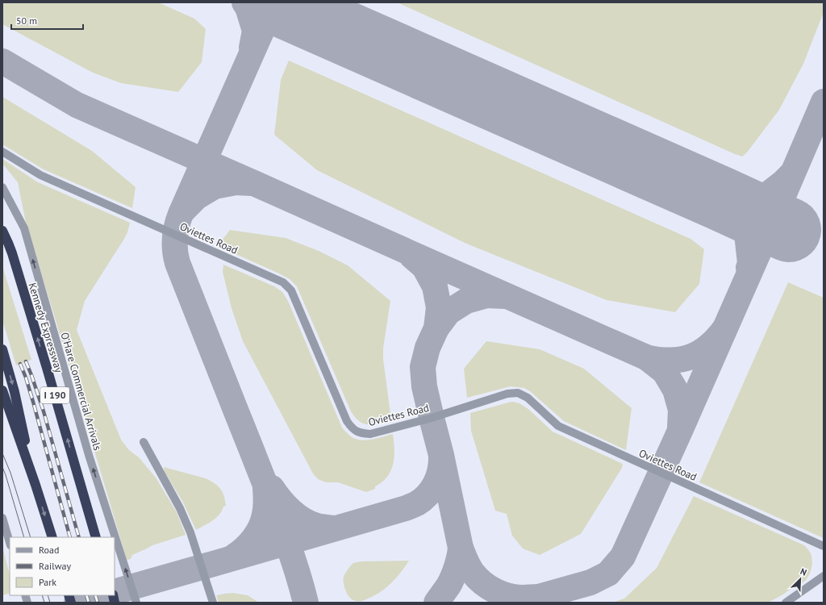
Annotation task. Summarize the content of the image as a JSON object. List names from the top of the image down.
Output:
{
  "streets": {
    "highway": ["Kennedy Expressway", "I 190"],
    "lane": ["Oviettes Road", "O'Hare Commercial Arrivals"]
  },
  "one_way": ["O'Hare Commercial Arrivals"],
  "legend": ["Road", "Railway", "Park"],
  "scale_bar": "50 m",
  "north": "top right"
}
